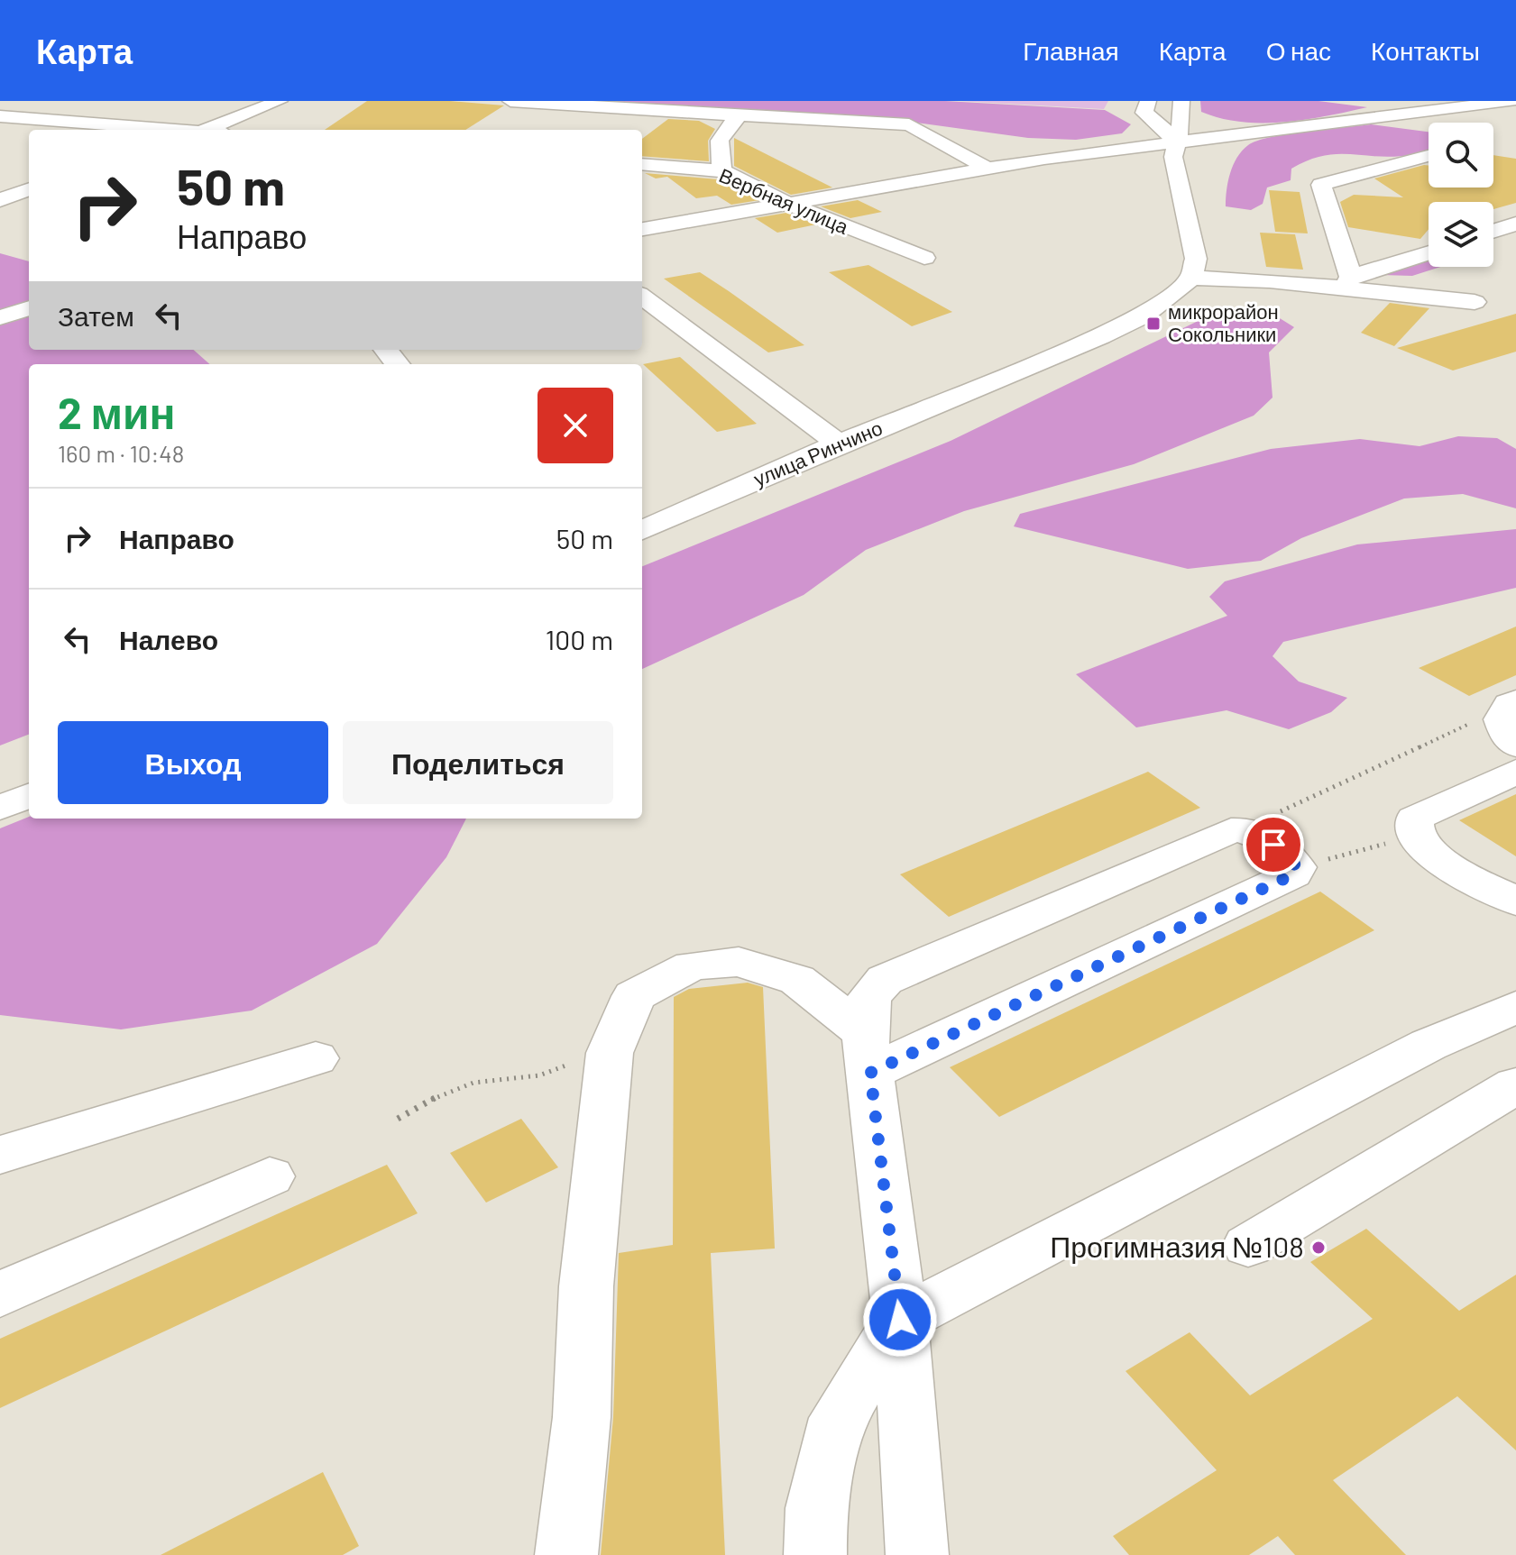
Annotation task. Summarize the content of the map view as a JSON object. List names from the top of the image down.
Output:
{
  "streets": {
    "street": ["Вербная улица", "улица Ринчино"]
  },
  "places": {
    "transit": ["микрорайон Сокольники"],
    "other": ["Прогимназия №108"]
  },
  "page": {
    "header": "Карта",
    "nav": [
      "Главная",
      "Карта",
      "О нас",
      "Контакты"
    ],
    "turn": ["50 m", "Направо"],
    "then": "Затем",
    "heading": ["2 мин", "160 m · 10:48"],
    "list": [
      {
        "name": "Направо",
        "value": "50 m"
      },
      {
        "name": "Налево",
        "value": "100 m"
      }
    ],
    "buttons": ["Выход", "Поделиться"]
  }
}
